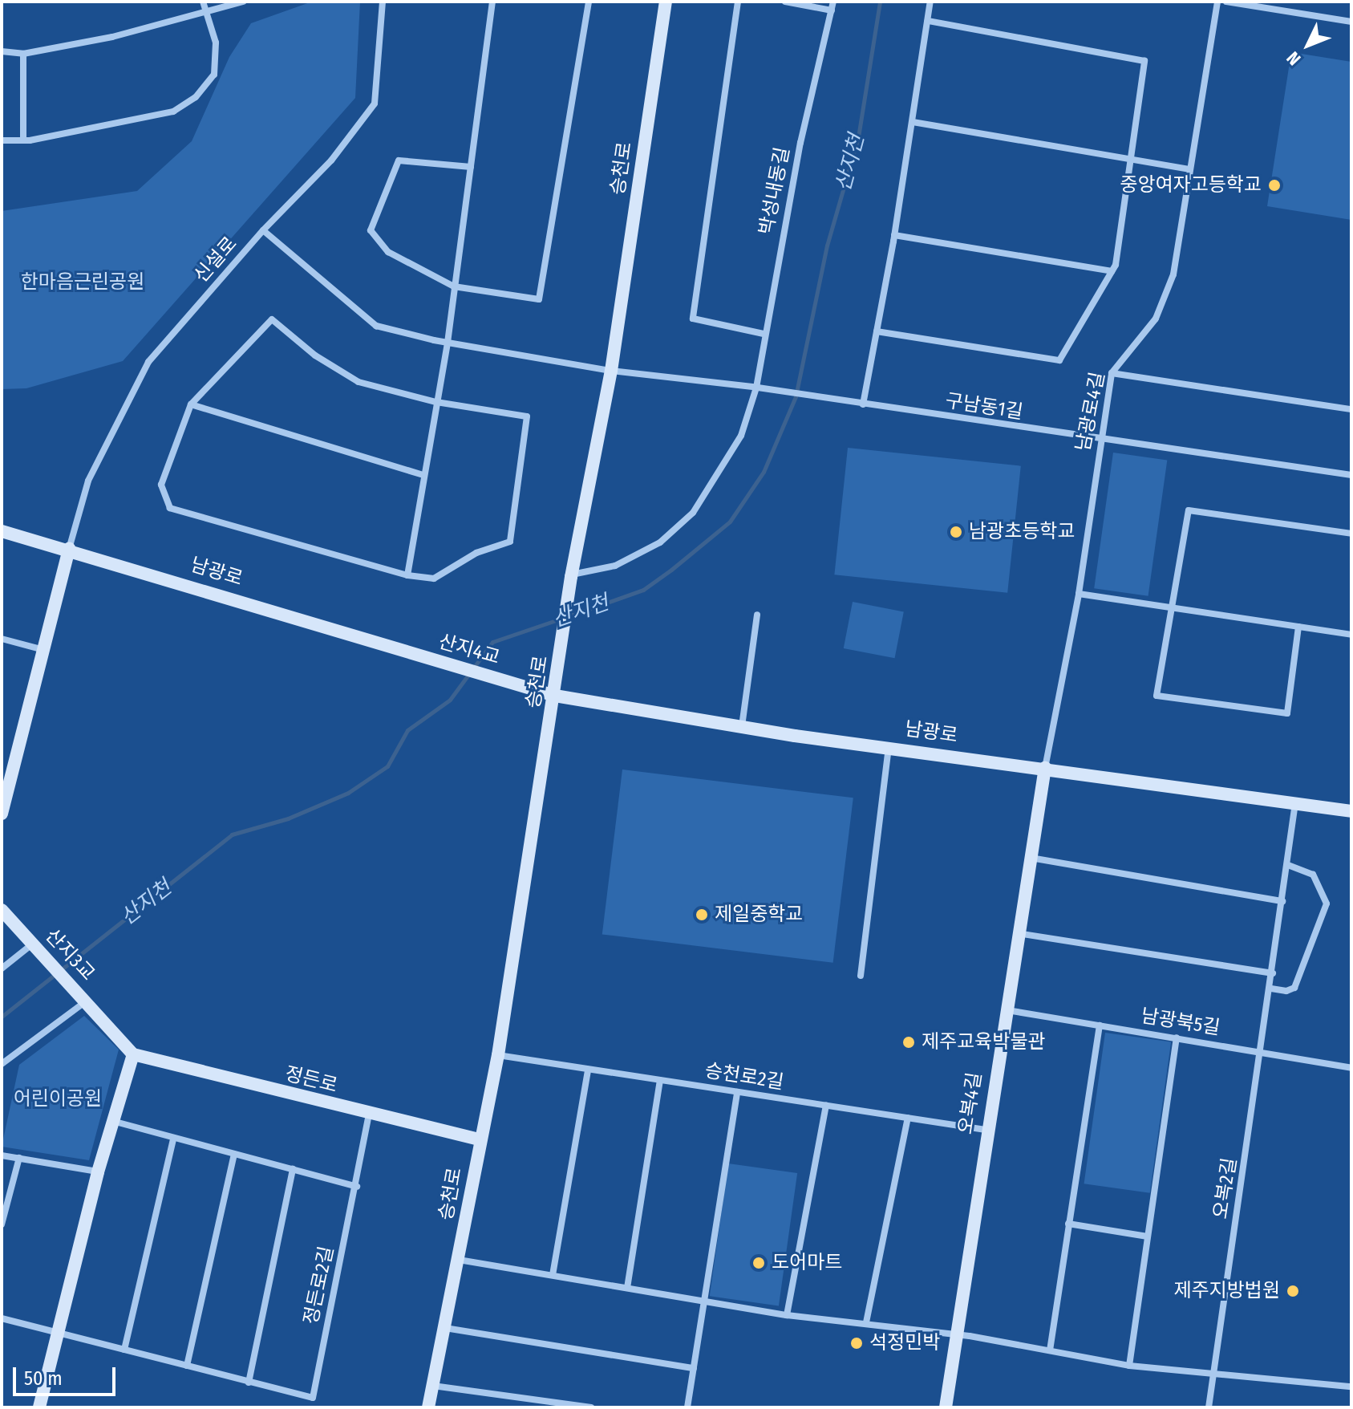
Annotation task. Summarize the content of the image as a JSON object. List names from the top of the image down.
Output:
{
  "streets": {
    "main road": [
      "승천로",
      "남광로",
      "산지4교",
      "산지3교",
      "정든로",
      "오복4길"
    ],
    "street": [
      "박성내동길",
      "신설로",
      "구남동1길",
      "남광로4길",
      "남광북5길",
      "승천로2길",
      "오복2길",
      "정든로2길"
    ]
  },
  "crossings": [
    ["승천로", "박성내동길"],
    ["승천로", "구남동1길"],
    ["승천로", "남광로"],
    ["승천로", "승천로2길"],
    ["승천로", "정든로"],
    ["박성내동길", "구남동1길"],
    ["신설로", "구남동1길"],
    ["신설로", "남광로"],
    ["구남동1길", "남광로4길"],
    ["남광로4길", "남광로"],
    ["남광로4길", "오복4길"],
    ["남광로", "산지4교"],
    ["남광로", "오복4길"],
    ["남광로", "오복2길"],
    ["남광북5길", "오복4길"],
    ["남광북5길", "오복2길"],
    ["승천로2길", "오복4길"],
    ["정든로", "정든로2길"]
  ],
  "water": ["산지천"],
  "parks": ["한마음근린공원", "어린이공원"],
  "places": [
    "중앙여자고등학교",
    "남광초등학교",
    "제일중학교",
    "제주교육박물관",
    "도어마트",
    "제주지방법원",
    "석정민박"
  ],
  "scale_bar": "50 m",
  "north": "bottom left"
}
